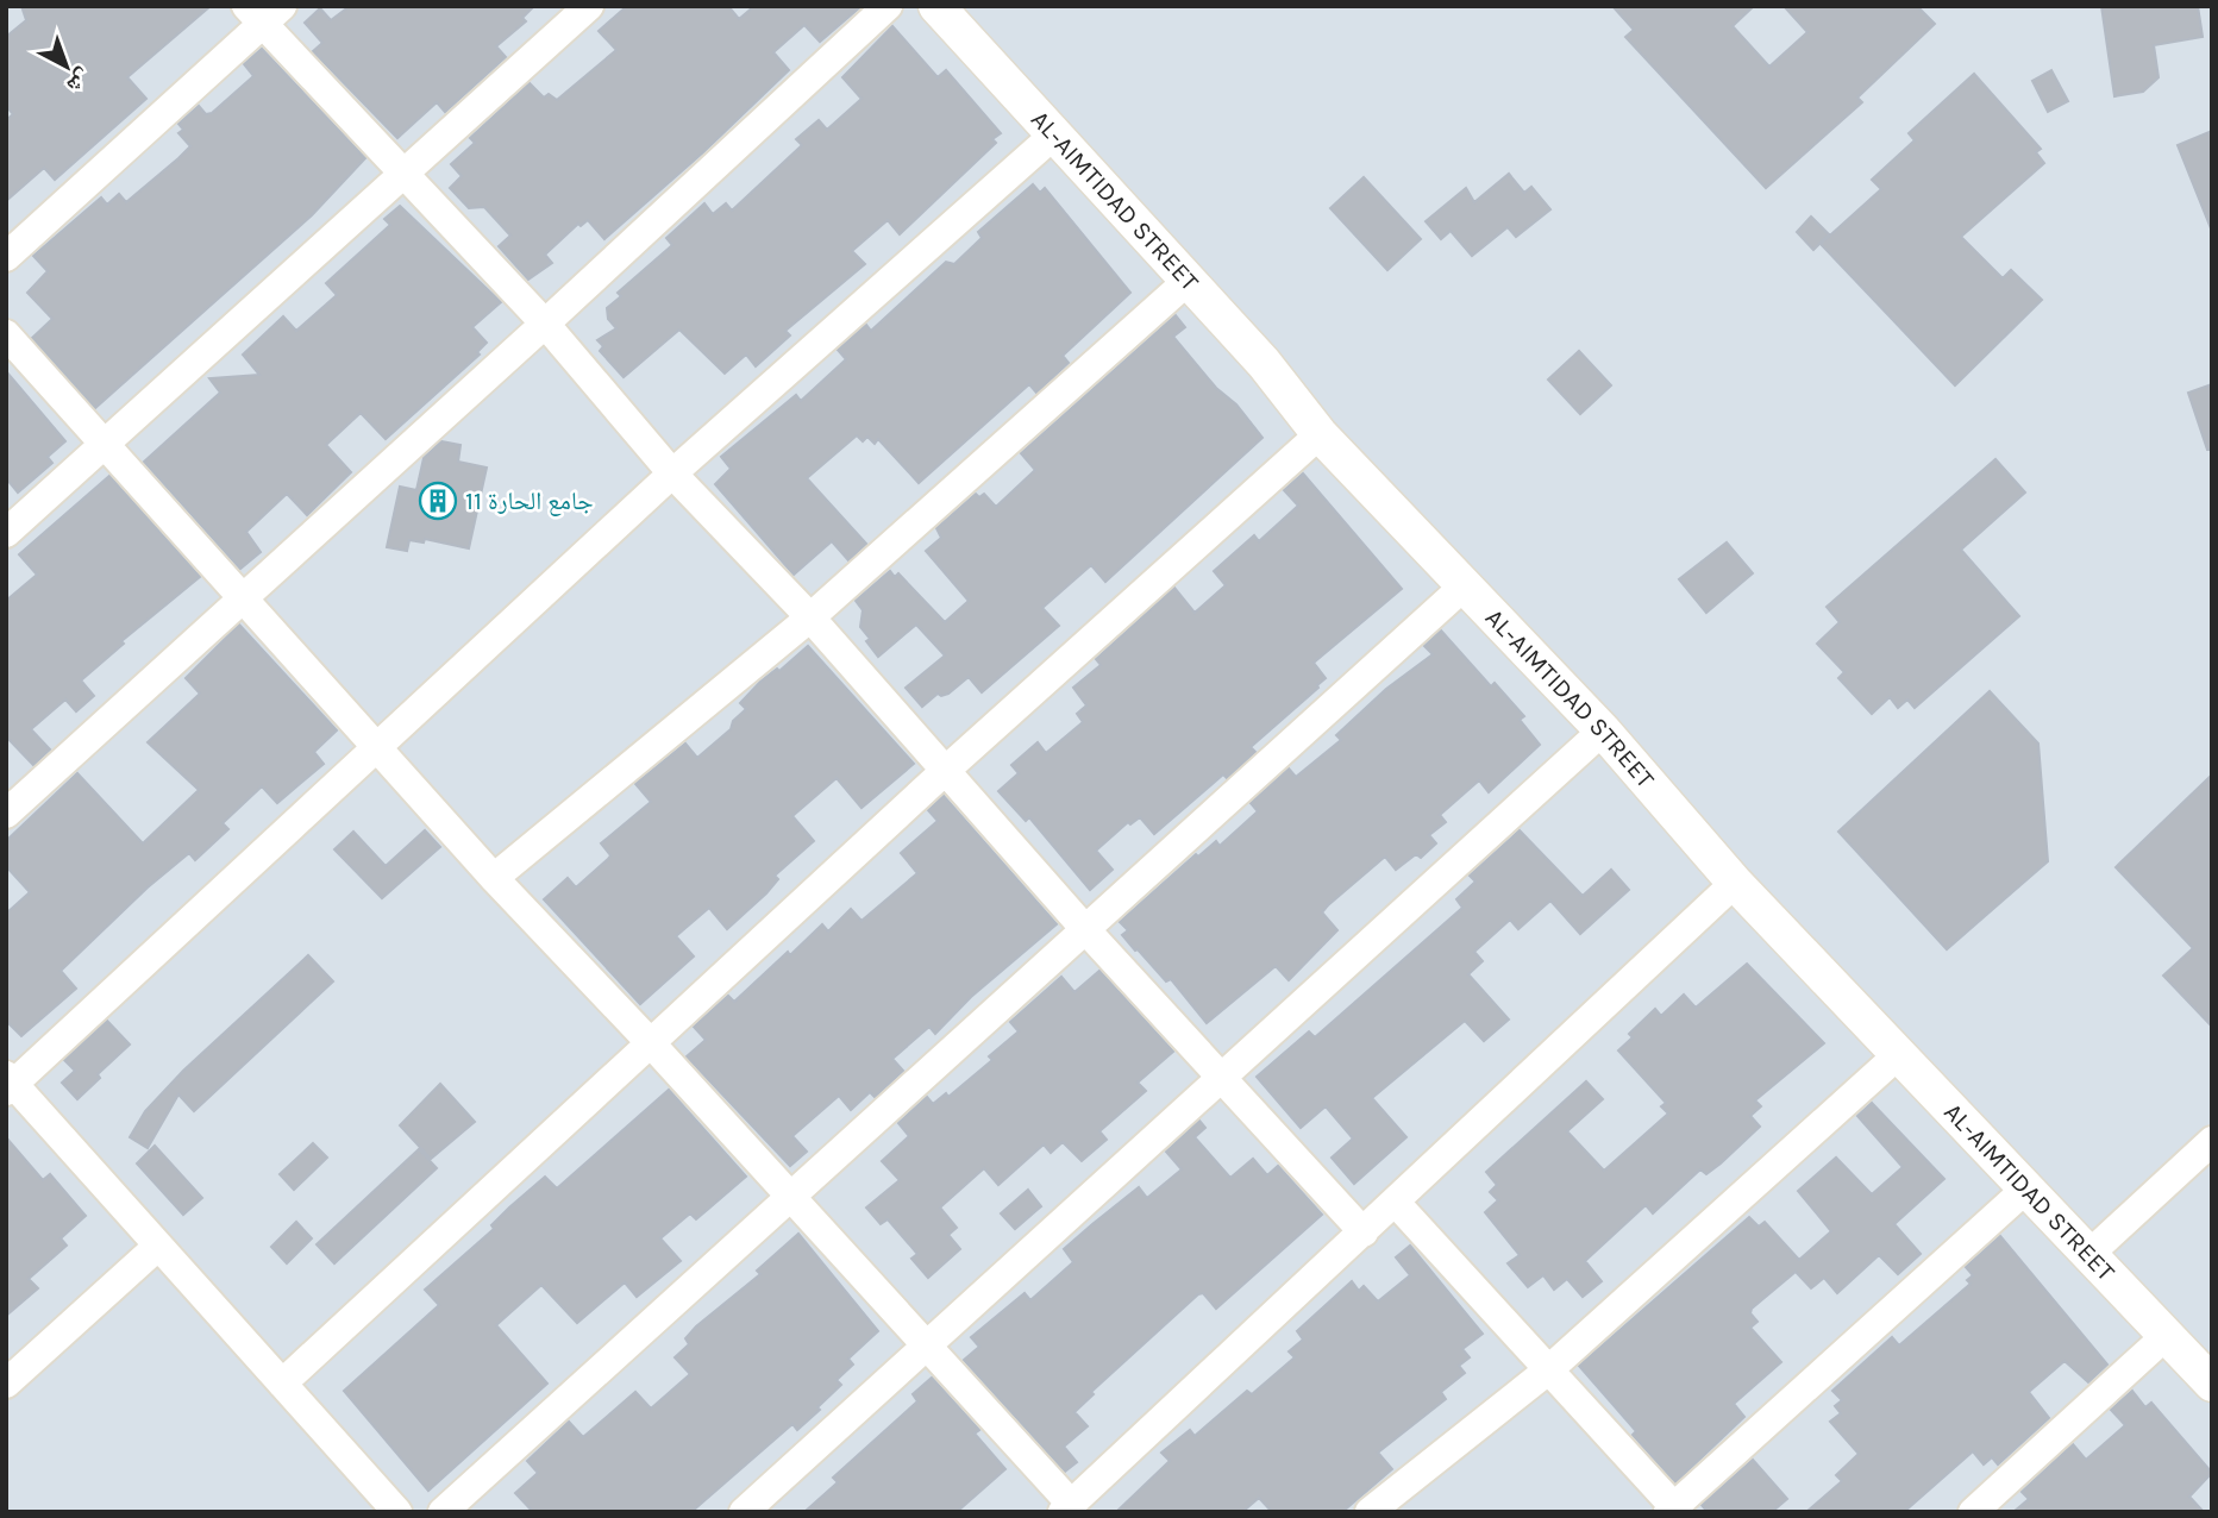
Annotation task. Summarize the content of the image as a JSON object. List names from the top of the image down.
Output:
{
  "streets": {
    "street": ["AL-AIMTIDAD STREET"]
  },
  "places": {
    "building": ["جامع الحارة 11"]
  },
  "north": "bottom right"
}
